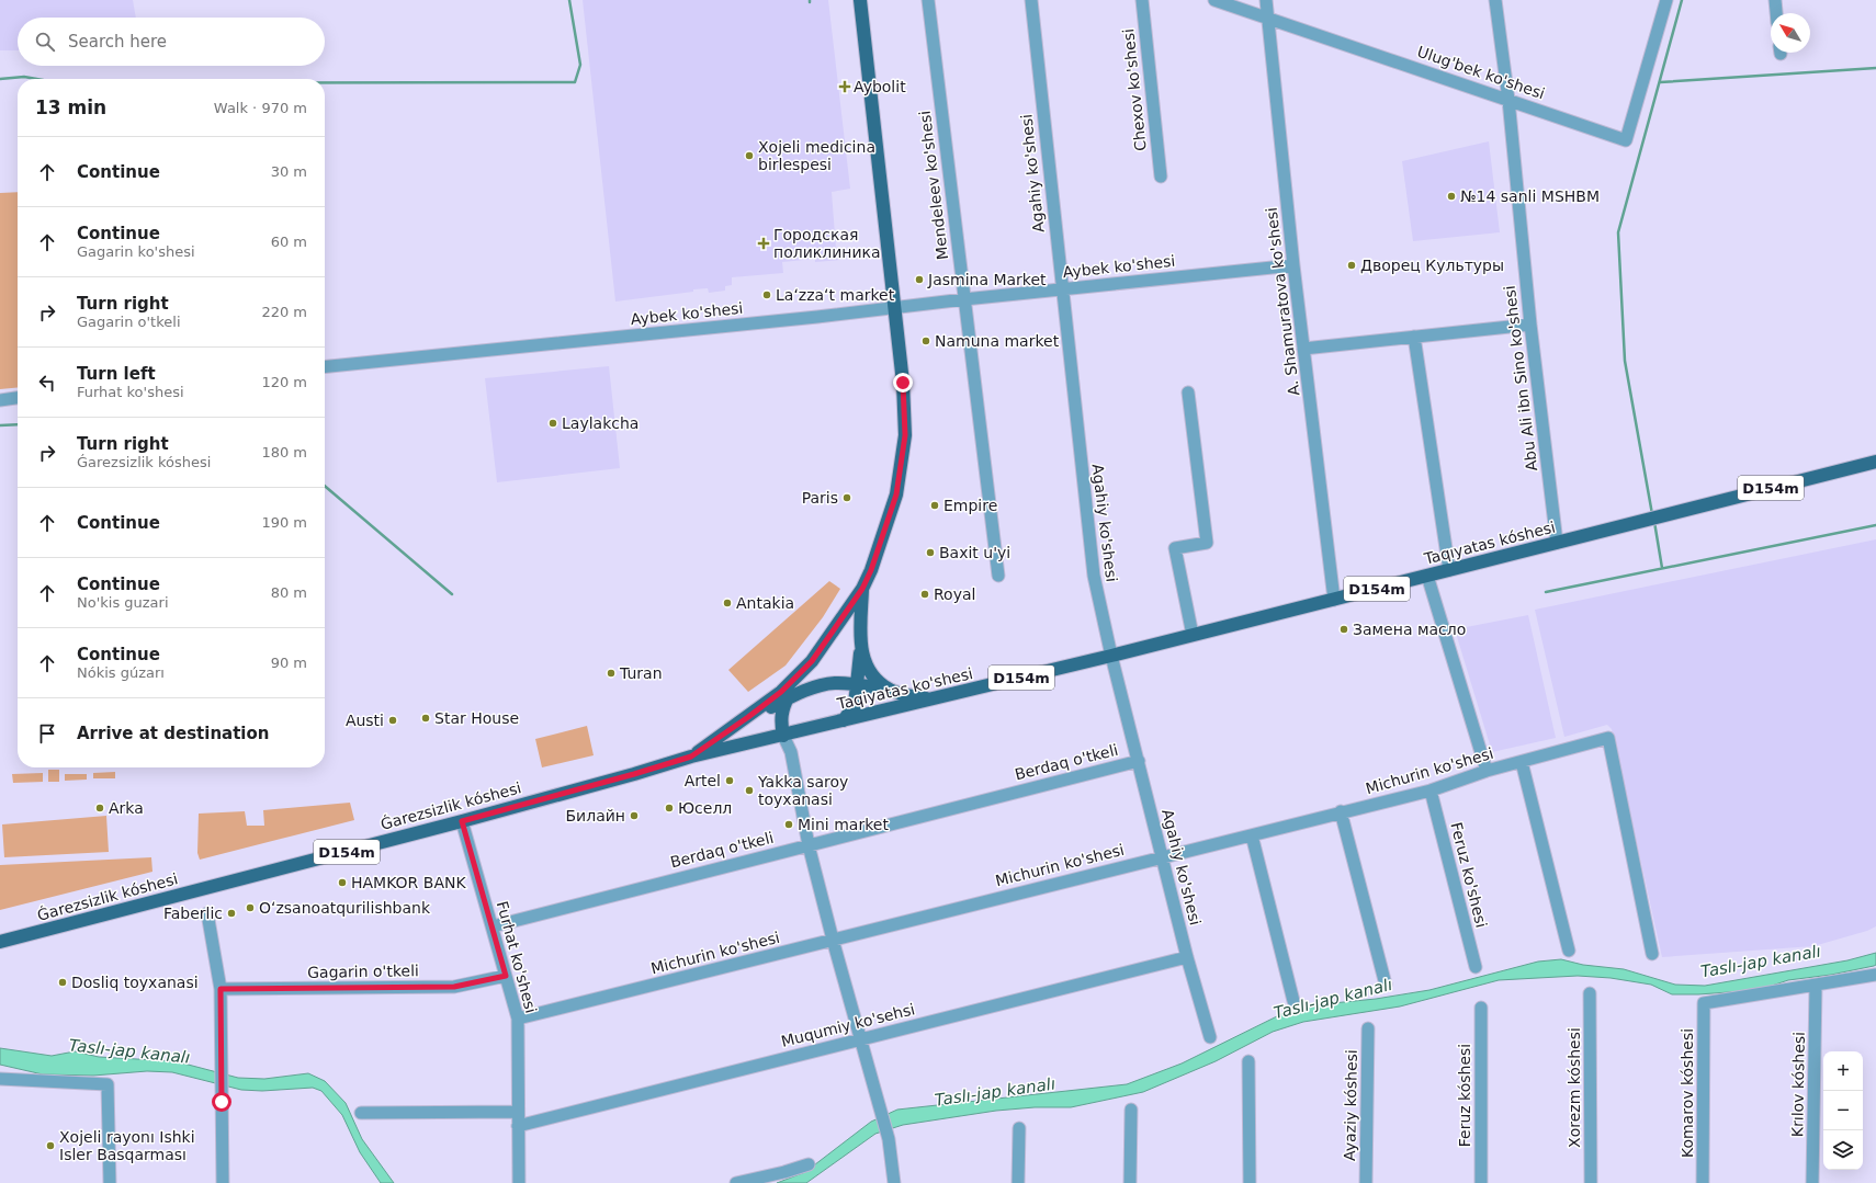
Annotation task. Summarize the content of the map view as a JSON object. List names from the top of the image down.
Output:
{
  "streets": {
    "main road": [
      "D154m",
      "Taqıyatas kóshesi",
      "Taqiyatas ko'shesi",
      "Ǵarezsizlik kóshesi"
    ],
    "street": [
      "Ulug'bek ko'shesi",
      "Chexov ko'shesi",
      "Agahiy ko'shesi",
      "Mendeleev ko'shesi",
      "Aybek ko'shesi",
      "A. Shamuratova ko'shesi",
      "Abu Ali ibn Sino ko'shesi",
      "Berdaq o'tkeli",
      "Michurin ko'shesi",
      "Feruz ko'shesi",
      "Furhat ko'shesi",
      "Gagarin o'tkeli",
      "Muqumiy ko'sehsi",
      "Krılov kóshesi",
      "Xorezm kóshesi",
      "Komarov kóshesi",
      "Feruz kóshesi",
      "Ayaziy kóshesi"
    ]
  },
  "crossings": [
    ["Ulug'bek ko'shesi", "A. Shamuratova ko'shesi"],
    ["Ulug'bek ko'shesi", "Abu Ali ibn Sino ko'shesi"],
    ["Agahiy ko'shesi", "Aybek ko'shesi"],
    ["Agahiy ko'shesi", "Taqıyatas kóshesi"],
    ["Agahiy ko'shesi", "Taqiyatas ko'shesi"],
    ["Agahiy ko'shesi", "Berdaq o'tkeli"],
    ["Agahiy ko'shesi", "Michurin ko'shesi"],
    ["Agahiy ko'shesi", "Muqumiy ko'sehsi"],
    ["Mendeleev ko'shesi", "Aybek ko'shesi"],
    ["Aybek ko'shesi", "A. Shamuratova ko'shesi"],
    ["A. Shamuratova ko'shesi", "Taqıyatas kóshesi"],
    ["Abu Ali ibn Sino ko'shesi", "Taqıyatas kóshesi"],
    ["Taqıyatas kóshesi", "Taqiyatas ko'shesi"],
    ["Taqiyatas ko'shesi", "Ǵarezsizlik kóshesi"],
    ["Berdaq o'tkeli", "Furhat ko'shesi"],
    ["Michurin ko'shesi", "Feruz ko'shesi"],
    ["Michurin ko'shesi", "Furhat ko'shesi"],
    ["Ǵarezsizlik kóshesi", "Furhat ko'shesi"],
    ["Furhat ko'shesi", "Gagarin o'tkeli"],
    ["Furhat ko'shesi", "Muqumiy ko'sehsi"],
    ["Krılov kóshesi", "Komarov kóshesi"]
  ],
  "water": ["Taslı-jap kanalı"],
  "places": {
    "health": ["Aybolit", "Городская поликлиника"],
    "other": [
      "Xojeli medicina birlespesi",
      "№14 sanli MSHBM",
      "Дворец Культуры",
      "Jasmina Market",
      "Laʻzzaʻt market",
      "Namuna market",
      "Laylakcha",
      "Paris",
      "Empire",
      "Baxit u'yi",
      "Royal",
      "Antakia",
      "Замена масло",
      "Turan",
      "Star House",
      "Austi",
      "Artel",
      "Yakka saroy toyxanasi",
      "Arka",
      "Юселл",
      "Билайн",
      "Mini market",
      "HAMKOR BANK",
      "Oʻzsanoatqurilishbank",
      "Faberlic",
      "Dosliq toyxanasi",
      "Xojeli rayonı Ishki Isler Basqarması"
    ]
  },
  "north": "top left",
  "page": {
    "search": "Search here",
    "heading": ["13 min", "Walk · 970 m"],
    "list": [
      ["Continue", "30 m"],
      ["Continue", "Gagarin ko'shesi", "60 m"],
      ["Turn right", "Gagarin o'tkeli", "220 m"],
      ["Turn left", "Furhat ko'shesi", "120 m"],
      ["Turn right", "Ǵarezsizlik kóshesi", "180 m"],
      ["Continue", "190 m"],
      ["Continue", "No'kis guzari", "80 m"],
      ["Continue", "Nókis gúzarı", "90 m"],
      "Arrive at destination"
    ],
    "map_buttons": ["+", "−"]
  }
}
